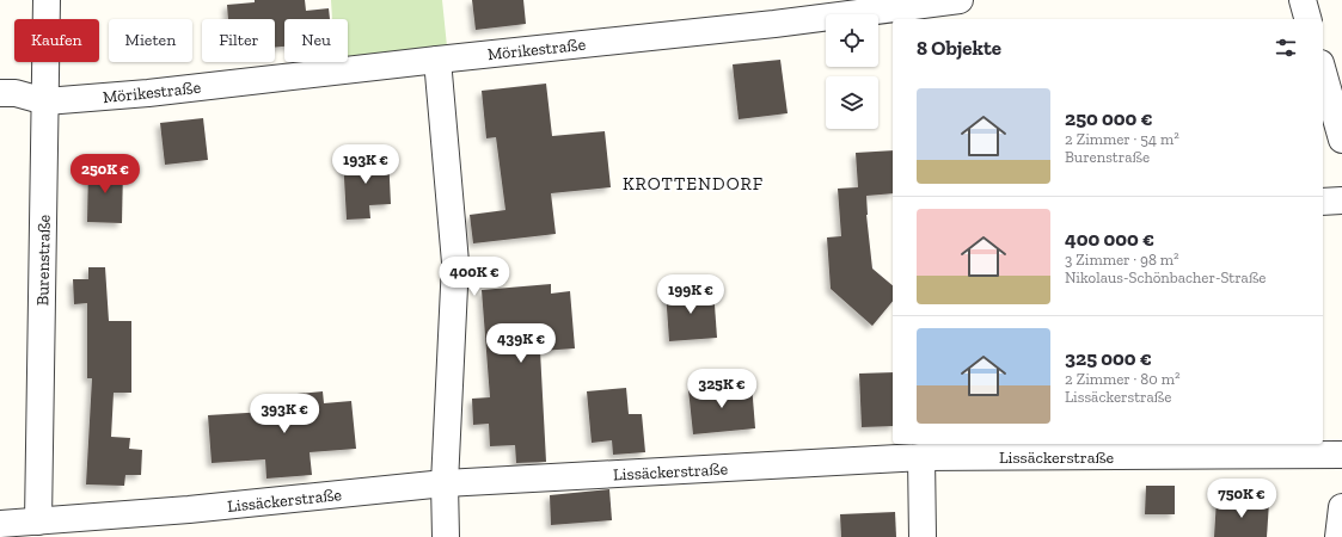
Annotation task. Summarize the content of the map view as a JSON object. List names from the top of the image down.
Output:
{
  "streets": {
    "street": ["Mörikestraße", "Burenstraße", "Lissäckerstraße"]
  },
  "crossings": [
    ["Mörikestraße", "Burenstraße"],
    ["Burenstraße", "Lissäckerstraße"]
  ],
  "districts": ["KROTTENDORF"],
  "page": {
    "chip": [
      "Kaufen",
      "Mieten",
      "Filter",
      "Neu"
    ],
    "heading": "8 Objekte",
    "list": [
      {
        "name": "250 000 €",
        "note": "2 Zimmer · 54 m² · Burenstraße"
      },
      {
        "name": "400 000 €",
        "note": "3 Zimmer · 98 m² · Nikolaus-Schönbacher-Straße"
      },
      {
        "name": "325 000 €",
        "note": "2 Zimmer · 80 m² · Lissäckerstraße"
      }
    ],
    "price": [
      "193K €",
      "250K €",
      "400K €",
      "199K €",
      "439K €",
      "325K €",
      "393K €",
      "750K €"
    ]
  }
}
